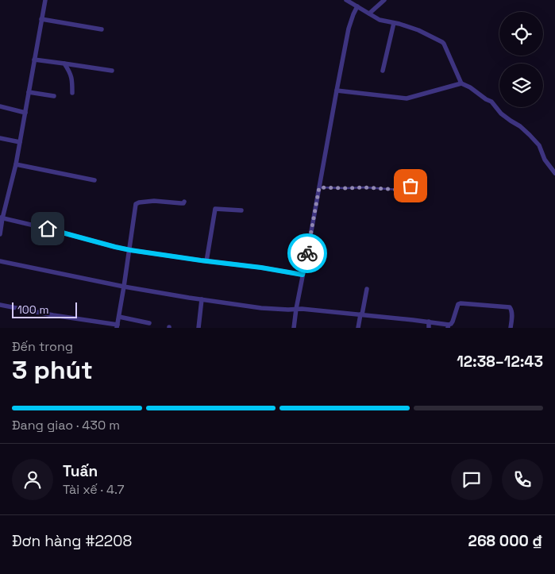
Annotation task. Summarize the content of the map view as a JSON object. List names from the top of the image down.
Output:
{
  "scale_bar": "100 m",
  "page": {
    "scale": "100 m",
    "heading": ["3 phút", "Đến trong", "12:38–12:43"],
    "panel": [
      "Tuấn",
      "Tài xế · 4.7",
      "Đơn hàng #2208",
      "268 000 ₫"
    ],
    "bar": "Đang giao · 430 m"
  }
}
